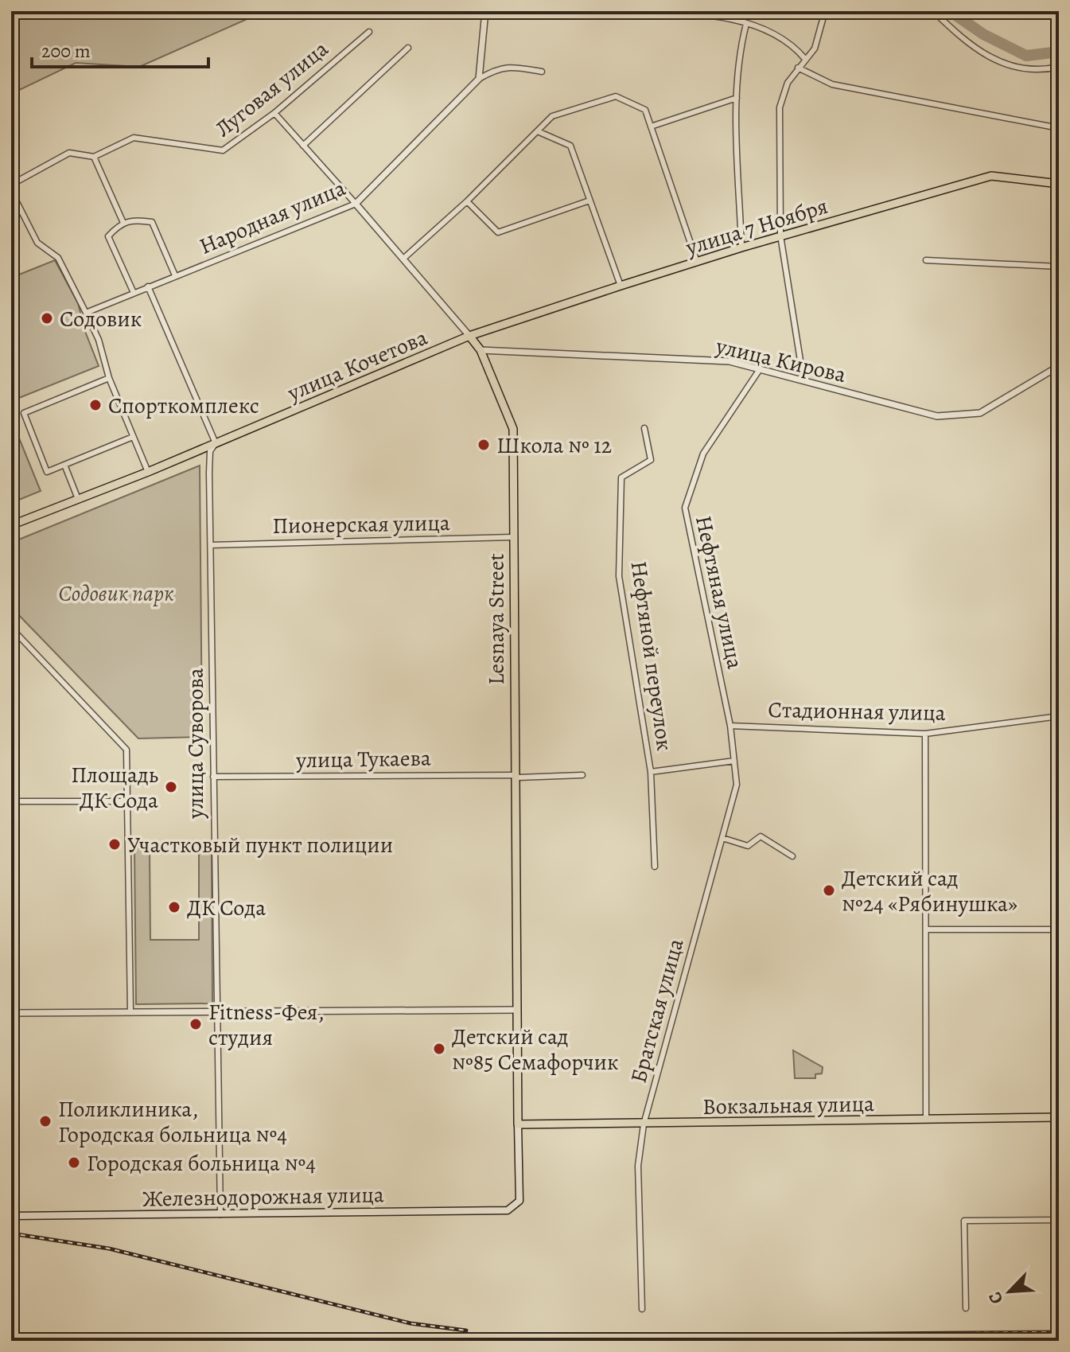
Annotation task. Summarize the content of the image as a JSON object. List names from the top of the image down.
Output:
{
  "streets": {
    "main road": [
      "улица 7 Ноября",
      "улица Кочетова",
      "Lesnaya Street",
      "Вокзальная улица",
      "Железнодорожная улица"
    ],
    "street": [
      "Луговая улица",
      "Народная улица",
      "улица Кирова",
      "Пионерская улица",
      "Нефтяная улица",
      "Нефтяной переулок",
      "Стадионная улица",
      "улица Суворова",
      "улица Тукаева",
      "Братская улица"
    ]
  },
  "crossings": [
    ["Луговая улица", "Lesnaya Street"],
    ["Народная улица", "Lesnaya Street"],
    ["улица 7 Ноября", "улица Кочетова"],
    ["улица 7 Ноября", "Lesnaya Street"],
    ["улица Кирова", "Нефтяная улица"],
    ["улица Кирова", "Lesnaya Street"],
    ["улица Кочетова", "Lesnaya Street"],
    ["улица Кочетова", "улица Суворова"],
    ["Пионерская улица", "Lesnaya Street"],
    ["Пионерская улица", "улица Суворова"],
    ["Нефтяная улица", "Стадионная улица"],
    ["Нефтяная улица", "Братская улица"],
    ["Lesnaya Street", "улица Тукаева"],
    ["Lesnaya Street", "Вокзальная улица"],
    ["Lesnaya Street", "Железнодорожная улица"],
    ["Стадионная улица", "Братская улица"],
    ["улица Суворова", "улица Тукаева"],
    ["улица Суворова", "Железнодорожная улица"],
    ["Братская улица", "Вокзальная улица"]
  ],
  "parks": ["Содовик парк"],
  "places": [
    "Содовик",
    "Спорткомплекс",
    "Школа № 12",
    "Площадь ДК Сода",
    "Участковый пункт полиции",
    "Детский сад №24 «Рябинушка»",
    "ДК Сода",
    "Fitness-Фея, студия",
    "Детский сад №85 Семафорчик",
    "Поликлиника, Городская больница №4",
    "Городская больница №4"
  ],
  "scale_bar": "200 m",
  "north": "bottom left"
}
